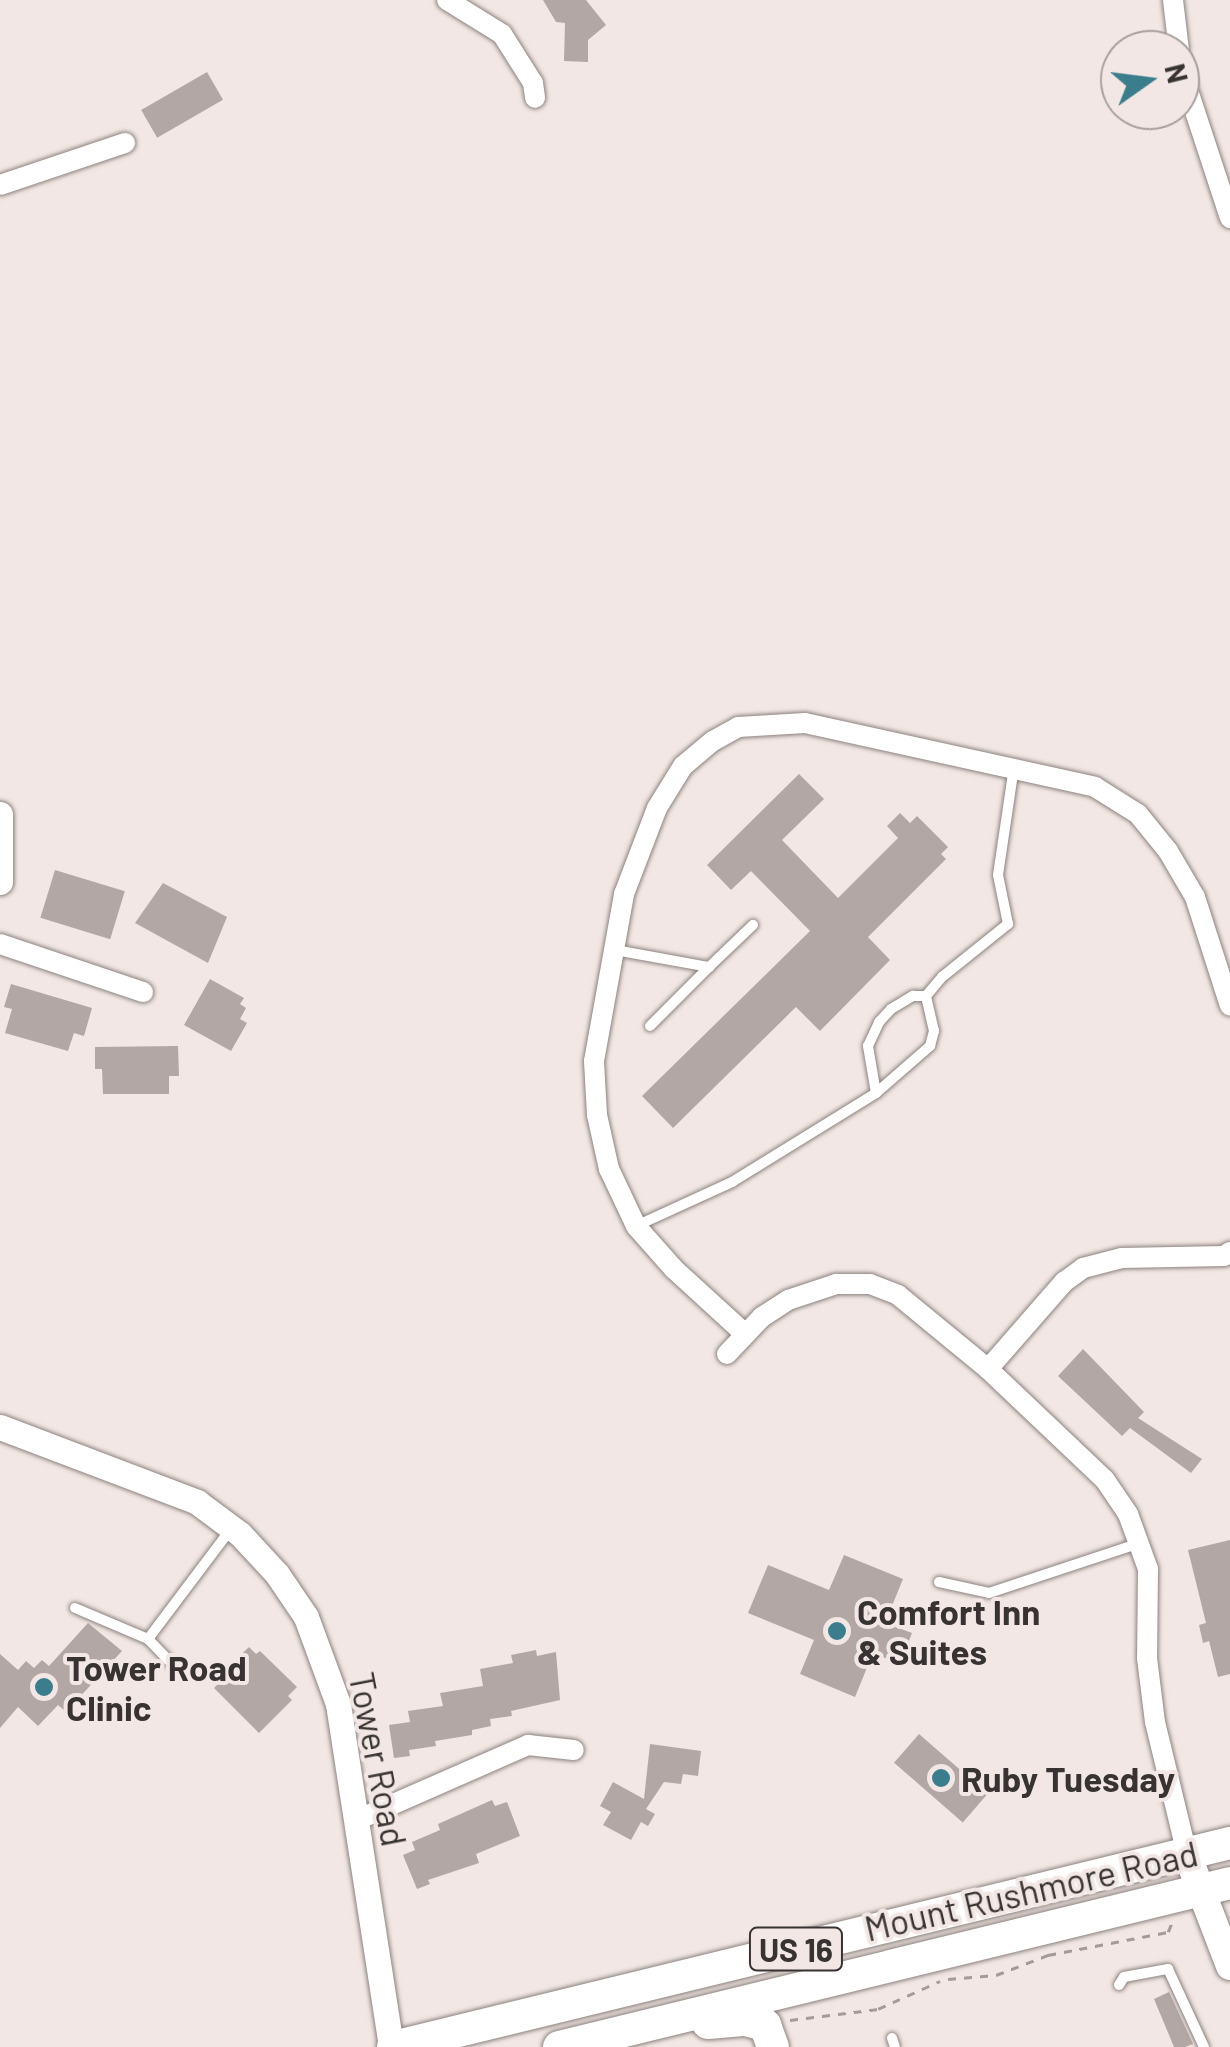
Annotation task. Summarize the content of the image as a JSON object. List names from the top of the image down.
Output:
{
  "streets": {
    "highway": ["Mount Rushmore Road", "US 16"],
    "street": ["Tower Road"]
  },
  "crossings": [
    ["Tower Road", "Mount Rushmore Road"]
  ],
  "places": ["Comfort Inn & Suites", "Tower Road Clinic", "Ruby Tuesday"],
  "north": "right"
}
